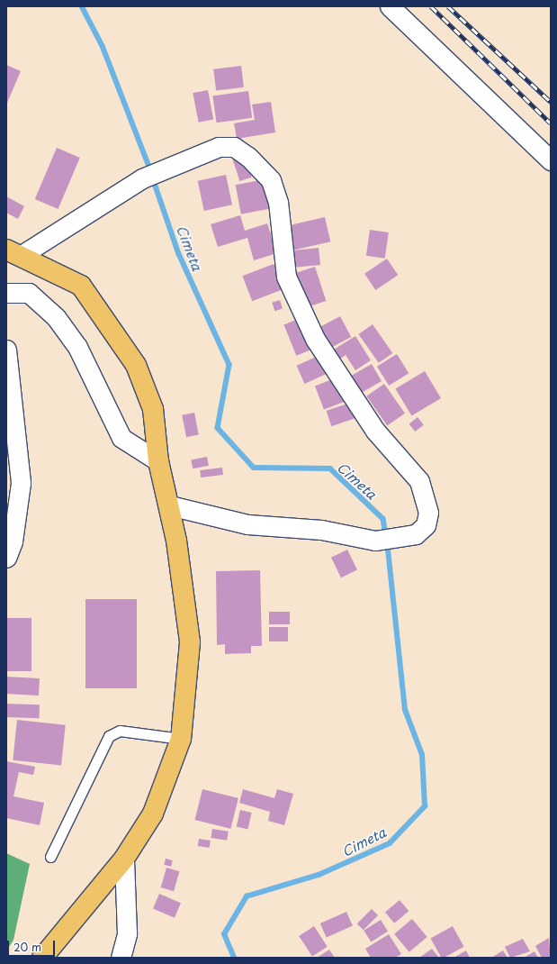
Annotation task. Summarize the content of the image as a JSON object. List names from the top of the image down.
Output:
{
  "water": ["Cimeta"],
  "scale_bar": "20 m"
}
